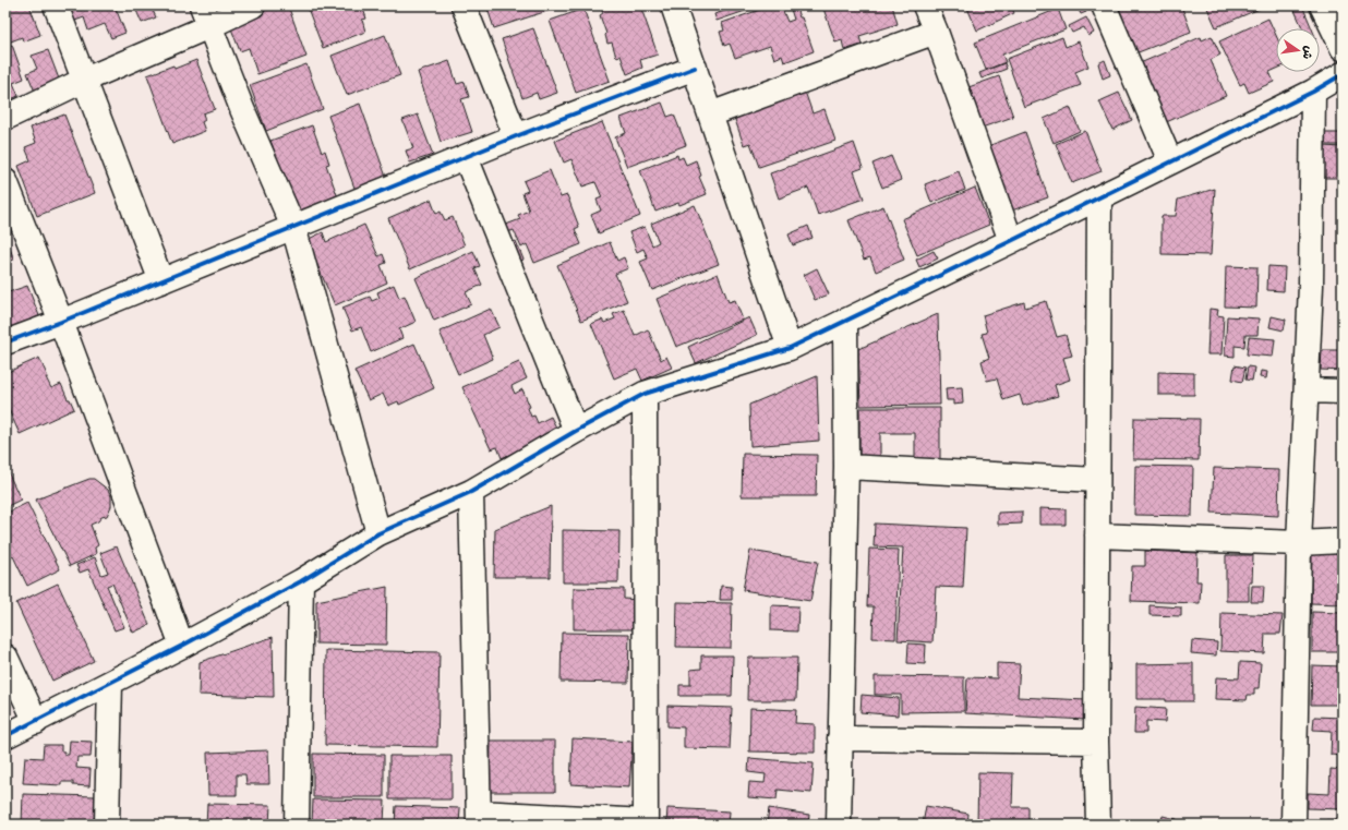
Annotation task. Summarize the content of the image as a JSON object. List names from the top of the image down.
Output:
{
  "north": "right"
}
